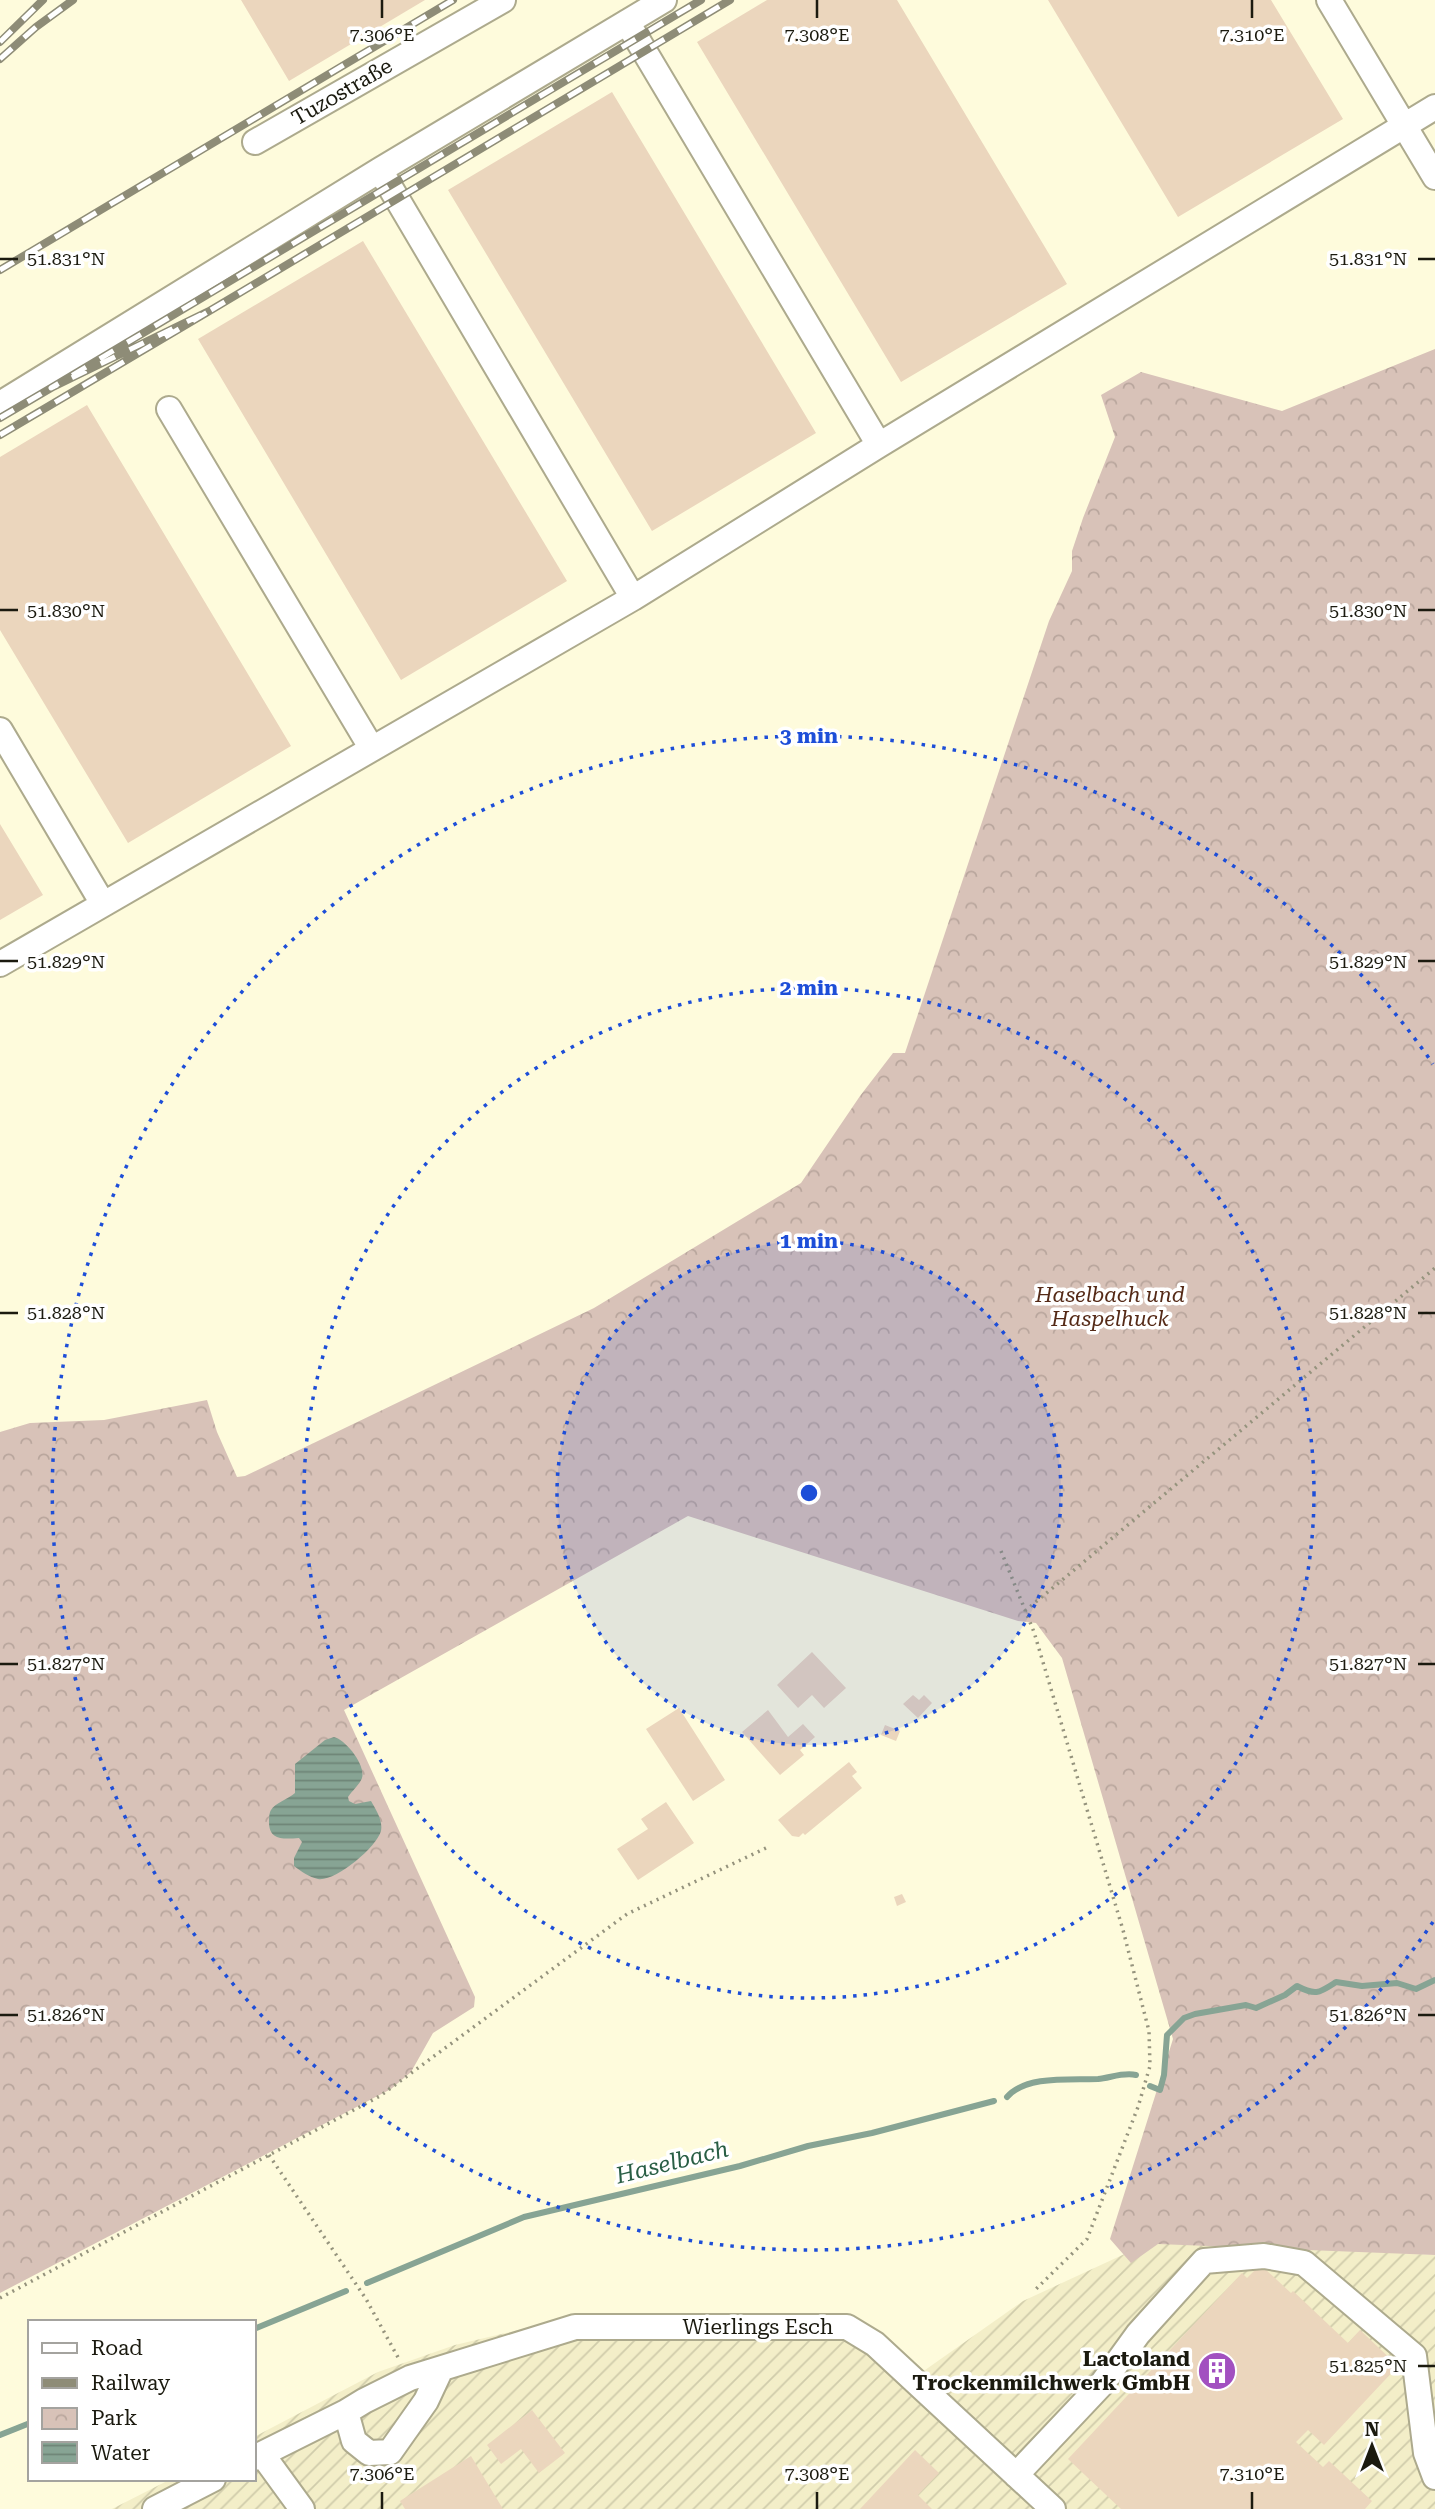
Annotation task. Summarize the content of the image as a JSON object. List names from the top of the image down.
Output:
{
  "streets": {
    "street": ["Tuzostraße", "Wierlings Esch"]
  },
  "water": ["Haselbach"],
  "parks": ["Haselbach und Haspelhuck"],
  "places": {
    "building": ["Lactoland Trockenmilchwerk GmbH"]
  },
  "legend": [
    "Road",
    "Railway",
    "Park",
    "Water"
  ],
  "north": "top",
  "coordinates": [
    "7.306°E",
    "7.308°E",
    "7.310°E",
    "51.831°N",
    "51.830°N",
    "51.829°N",
    "51.828°N",
    "51.827°N",
    "51.826°N",
    "51.825°N"
  ],
  "rings": ["3 min", "2 min", "1 min"]
}
